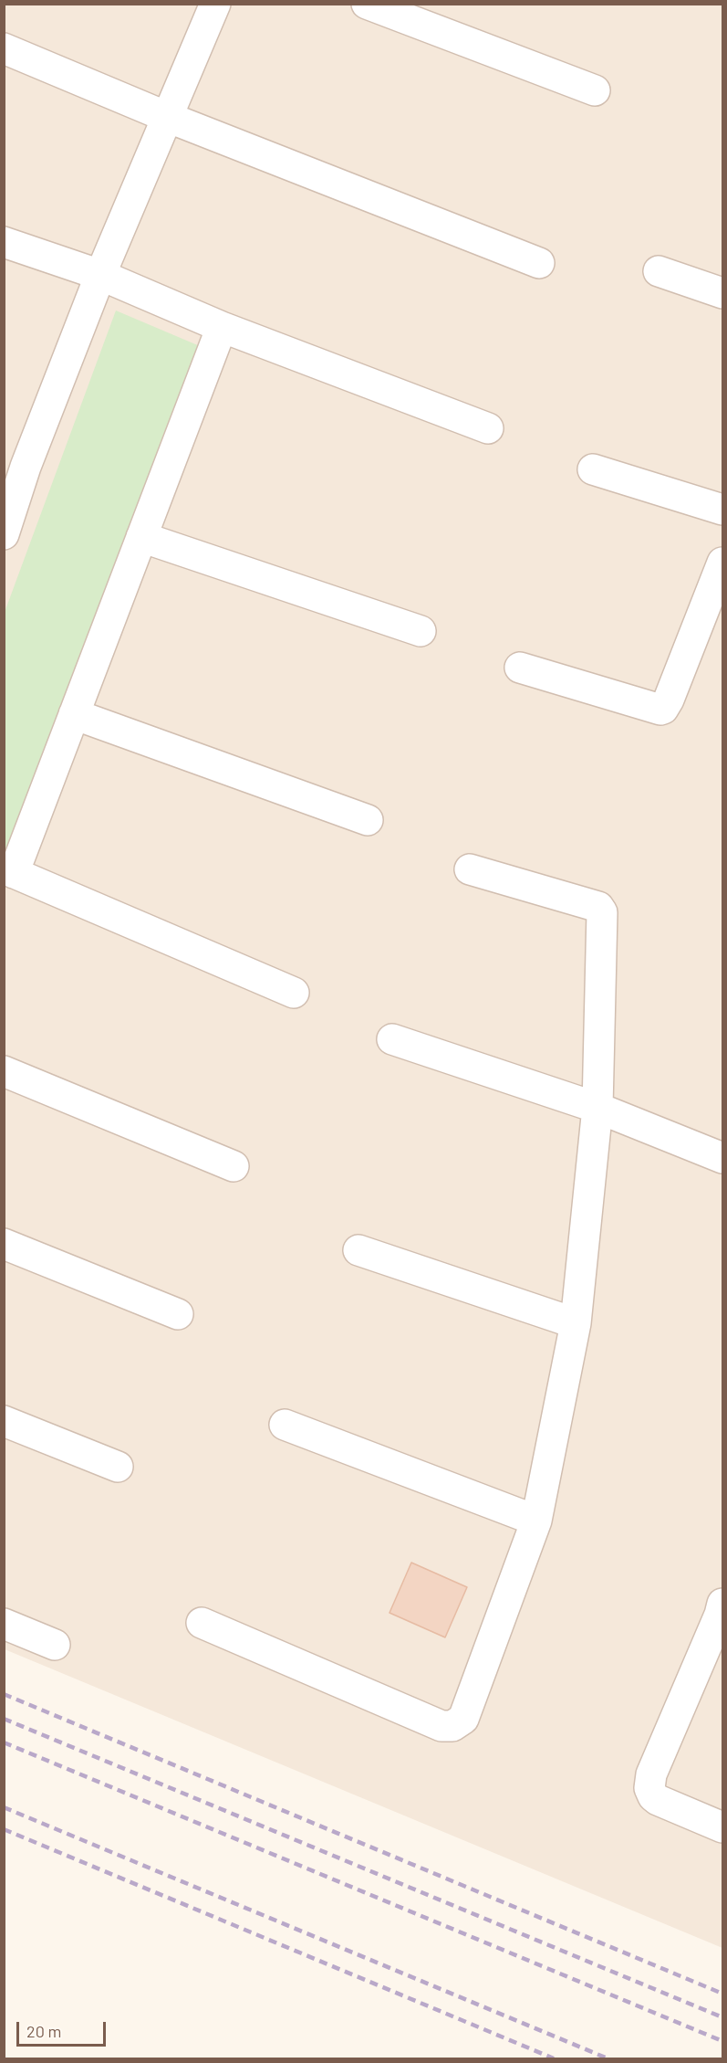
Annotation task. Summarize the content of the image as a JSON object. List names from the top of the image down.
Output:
{
  "scale_bar": "20 m"
}
